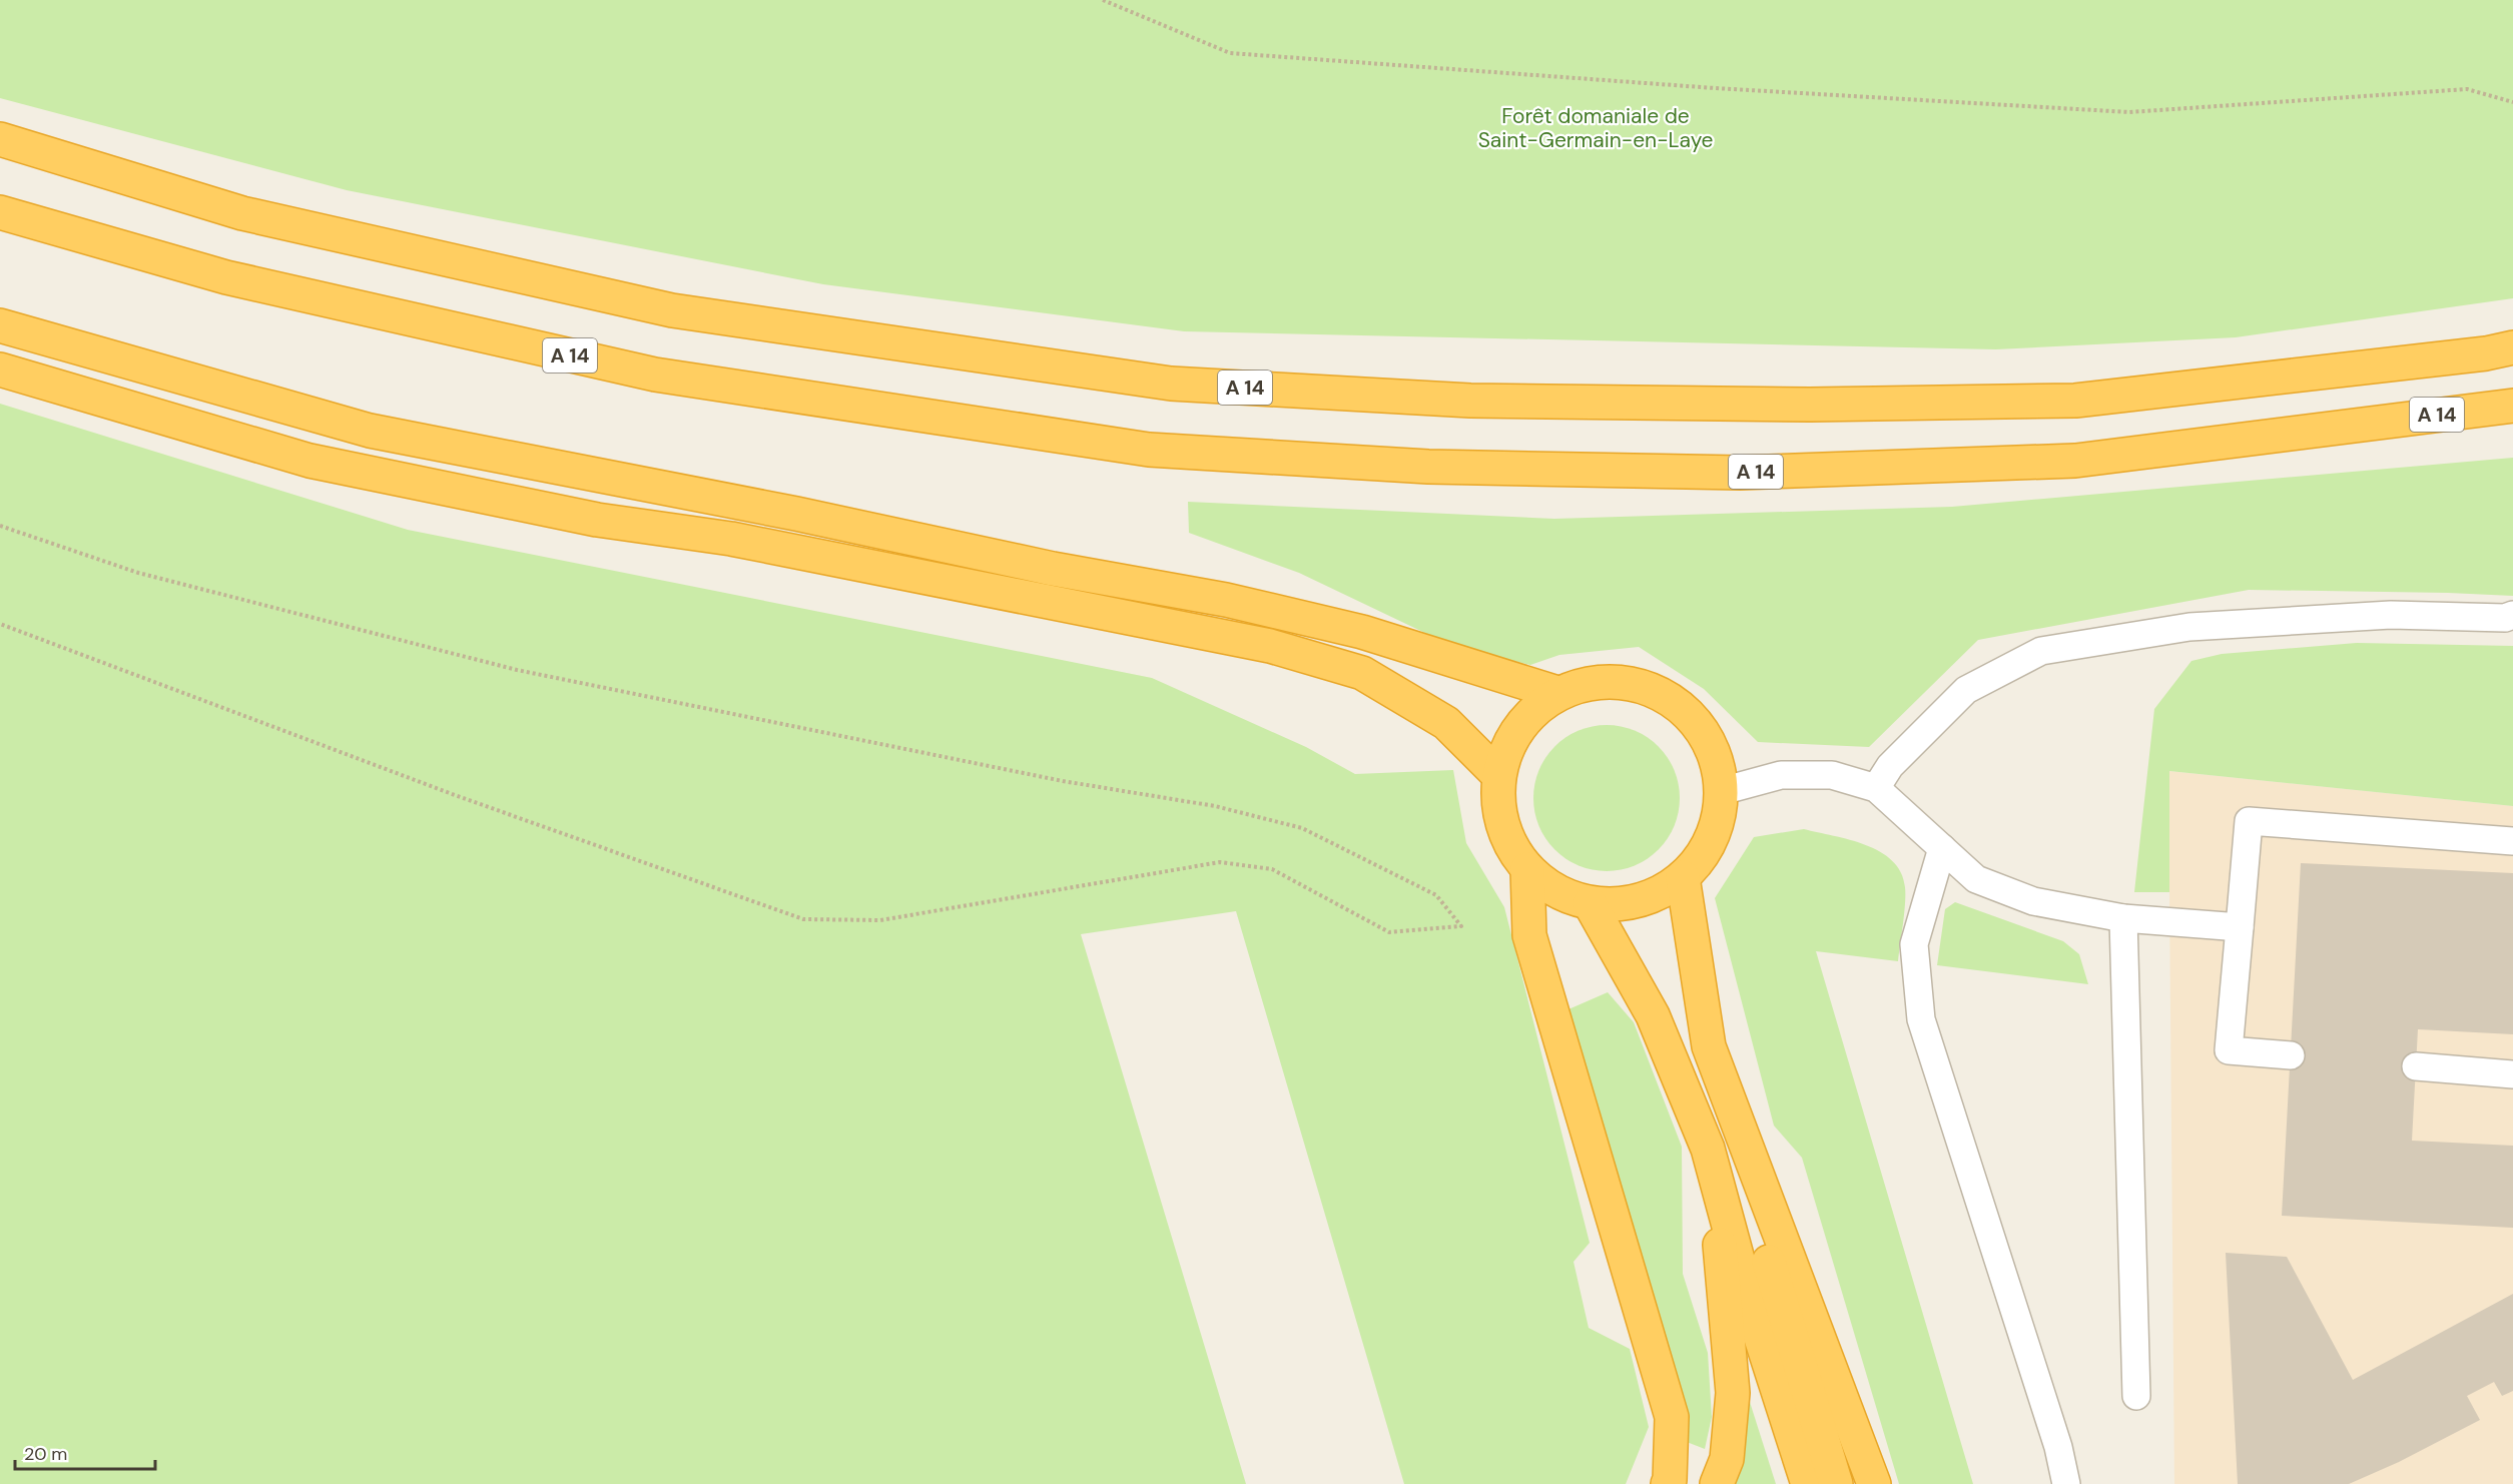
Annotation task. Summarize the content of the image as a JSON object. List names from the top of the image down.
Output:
{
  "streets": {
    "highway": ["A 14"]
  },
  "parks": ["Forêt domaniale de Saint-Germain-en-Laye"],
  "scale_bar": "20 m"
}
